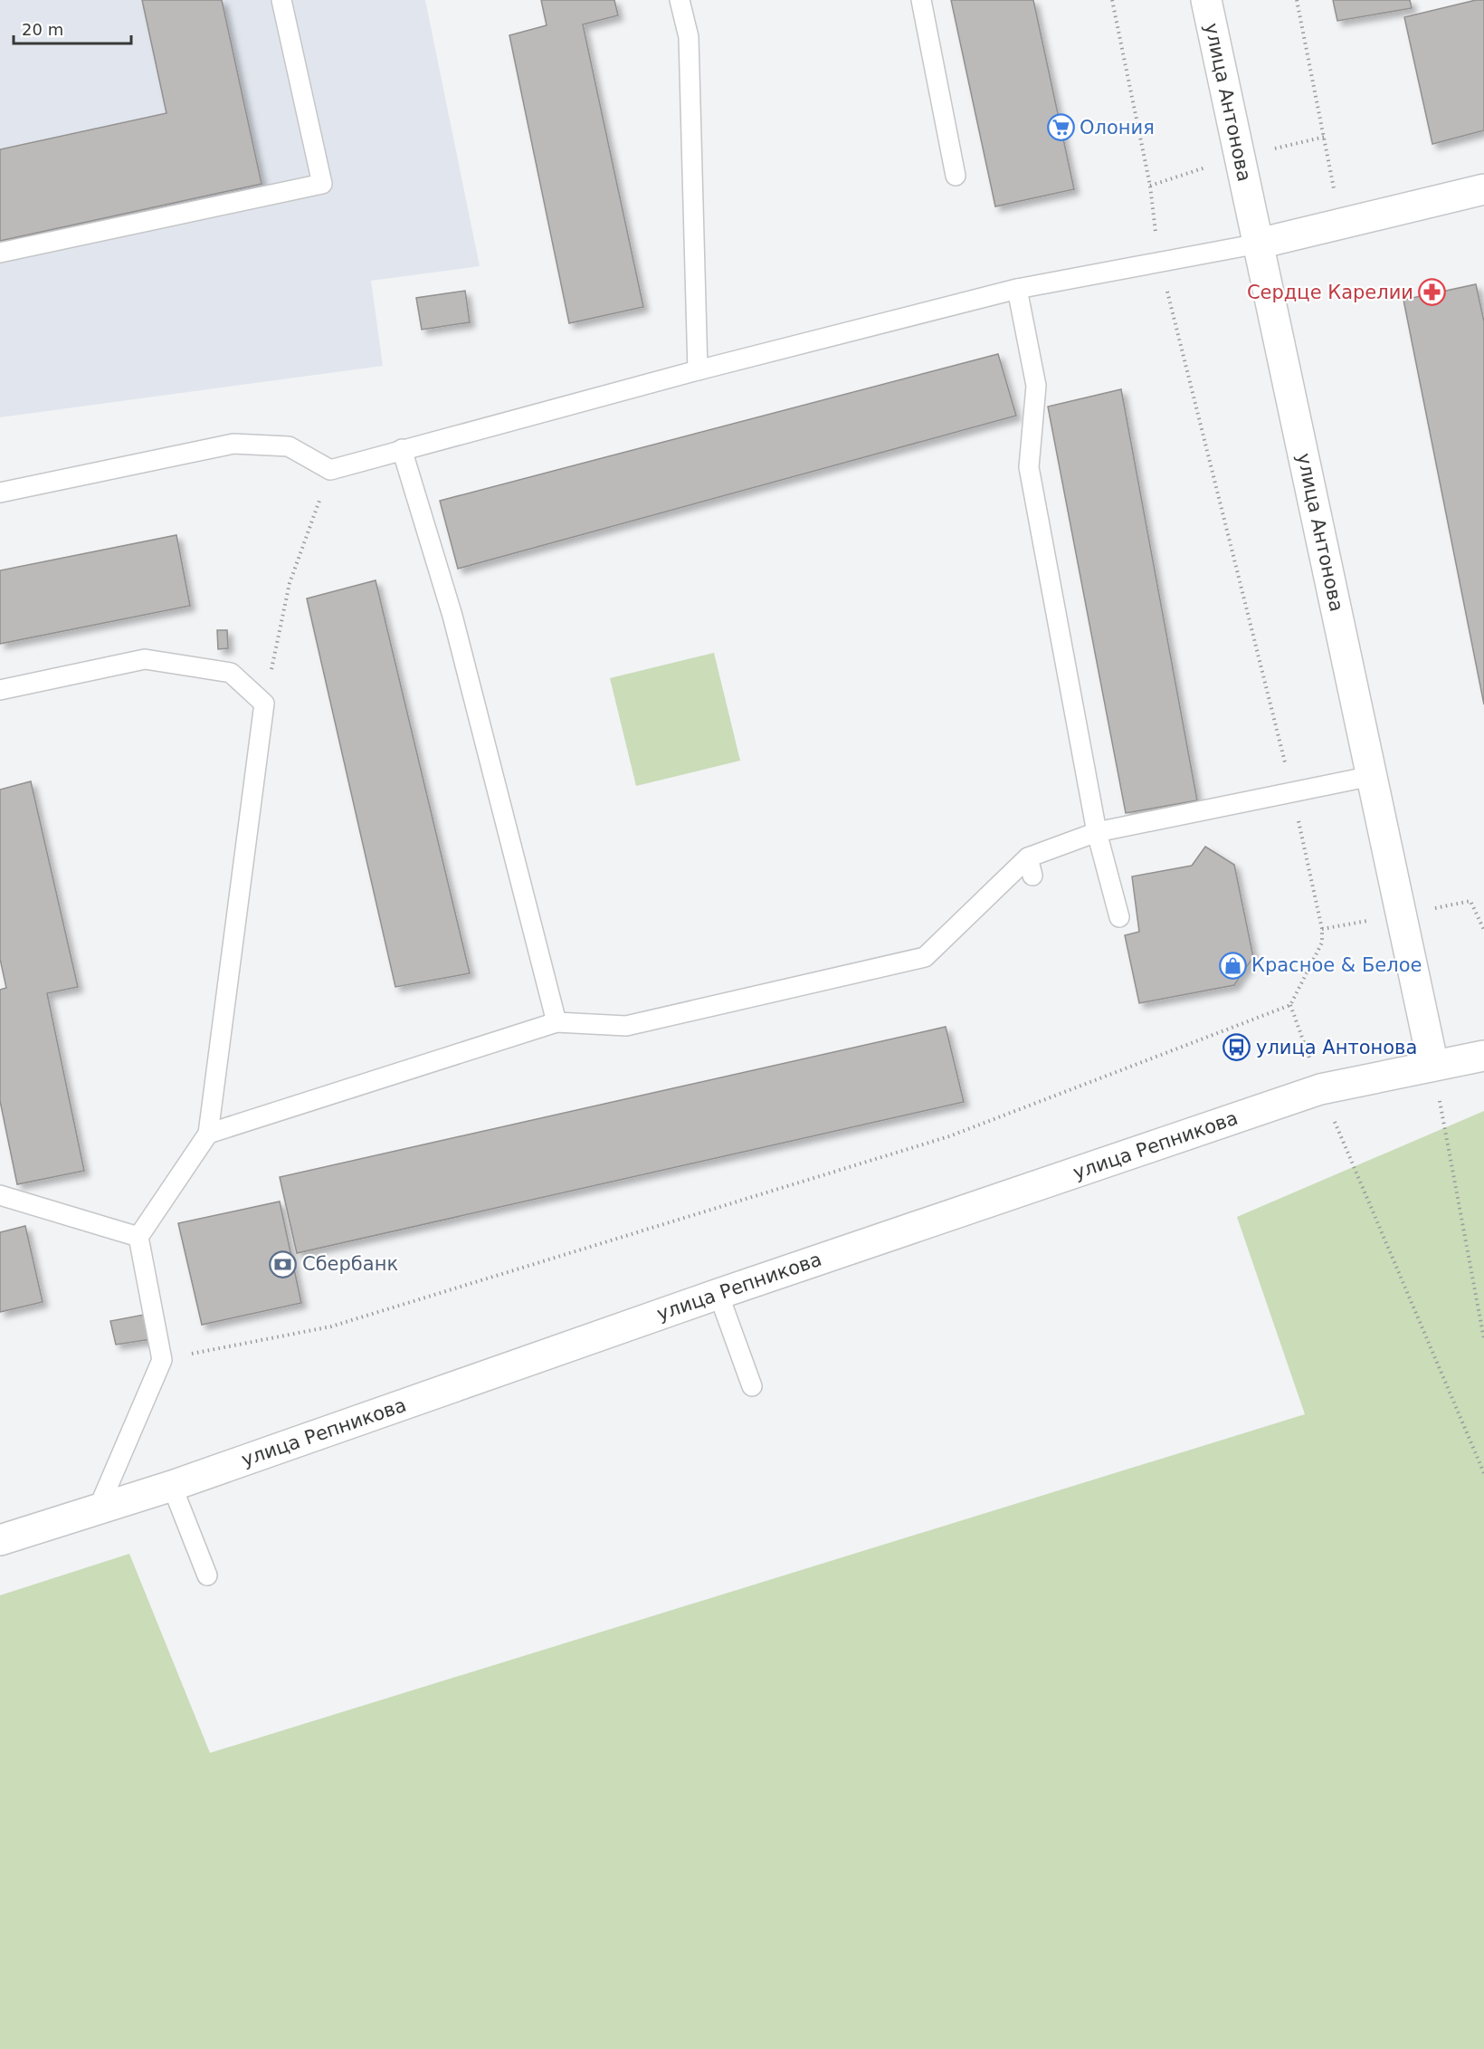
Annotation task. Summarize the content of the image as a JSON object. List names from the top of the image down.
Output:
{
  "streets": {
    "main road": ["улица Антонова", "улица Репникова"]
  },
  "crossings": [
    ["улица Антонова", "улица Репникова"]
  ],
  "places": {
    "supermarket": ["Олония"],
    "pharmacy": ["Сердце Карелии"],
    "shop": ["Красное & Белое"],
    "bus stop": ["улица Антонова"],
    "bank": ["Сбербанк"]
  },
  "scale_bar": "20 m"
}
